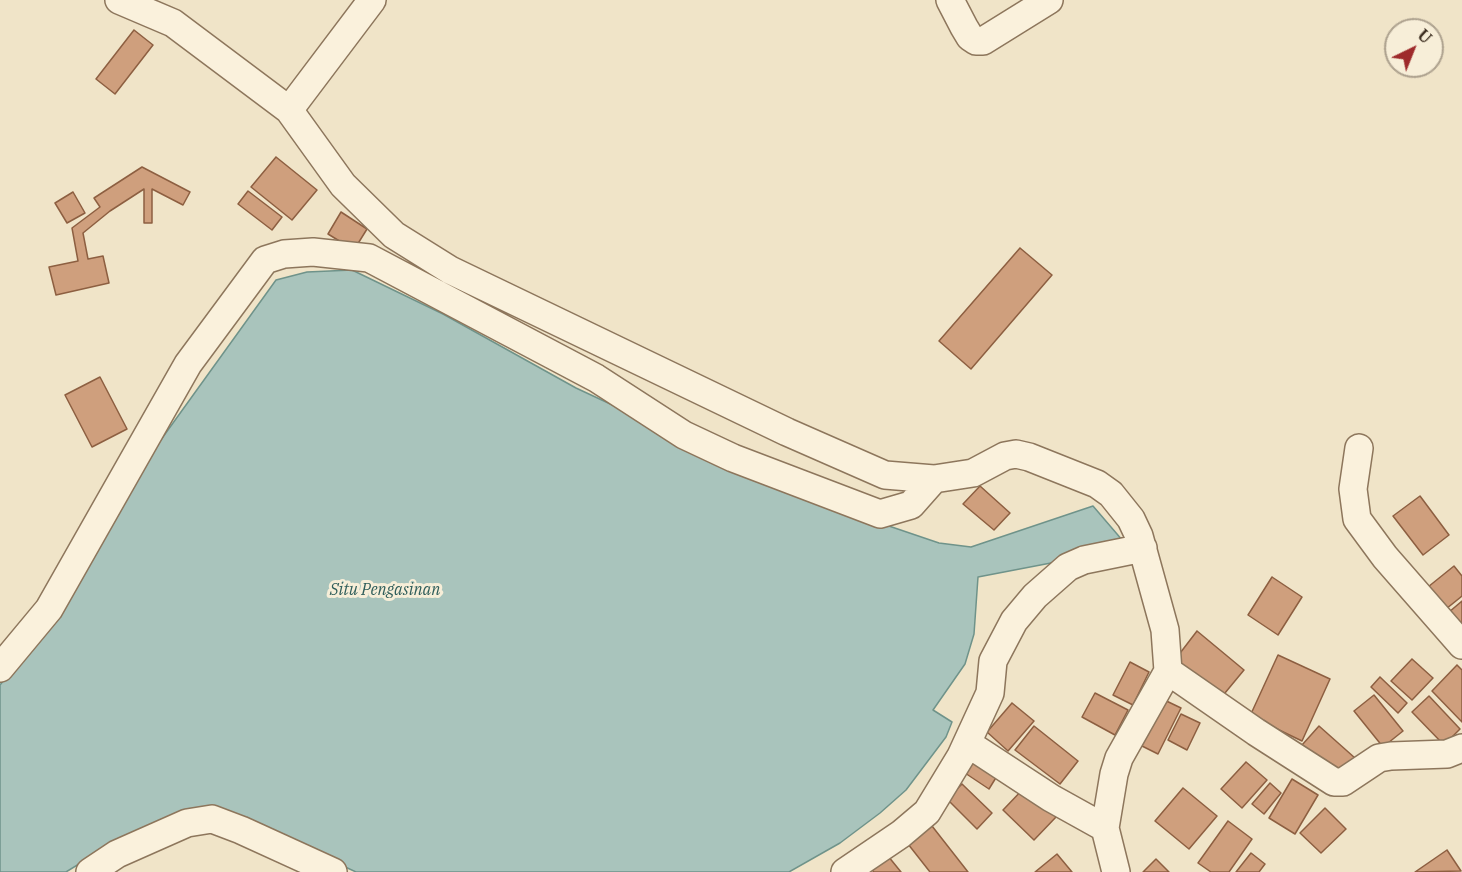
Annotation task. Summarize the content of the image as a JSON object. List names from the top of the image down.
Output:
{
  "water": ["Situ Pengasinan"],
  "north": "top right"
}
